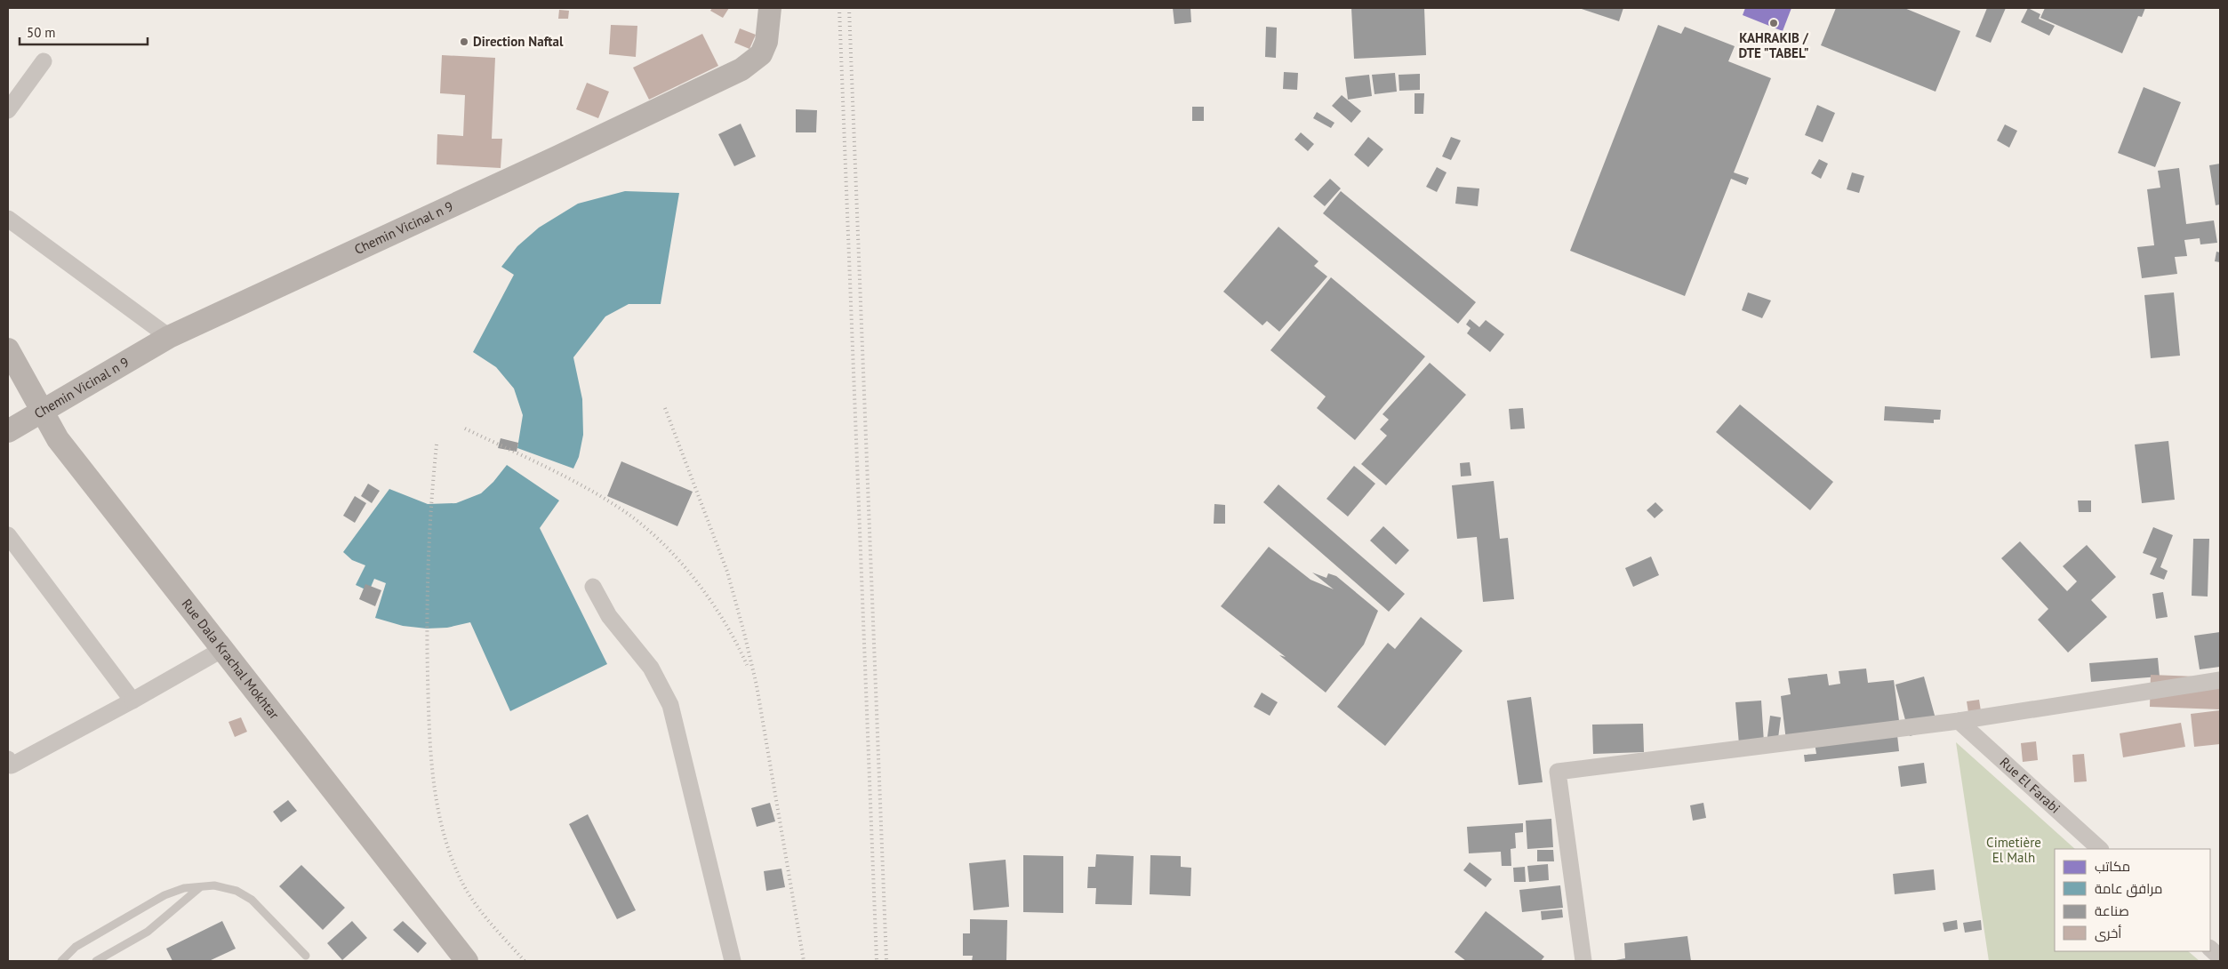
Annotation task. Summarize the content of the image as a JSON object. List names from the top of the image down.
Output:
{
  "streets": {
    "street": ["Chemin Vicinal n 9", "Rue Dala Krachal Mokhtar", "Rue El Farabi"]
  },
  "crossings": [
    ["Chemin Vicinal n 9", "Rue Dala Krachal Mokhtar"]
  ],
  "parks": ["Cimetière El Malh"],
  "places": ["KAHRAKIB / DTE \"TABEL\"", "Direction Naftal"],
  "legend": [
    "مكاتب",
    "مرافق عامة",
    "صناعة",
    "أخرى"
  ],
  "scale_bar": "50 m"
}
